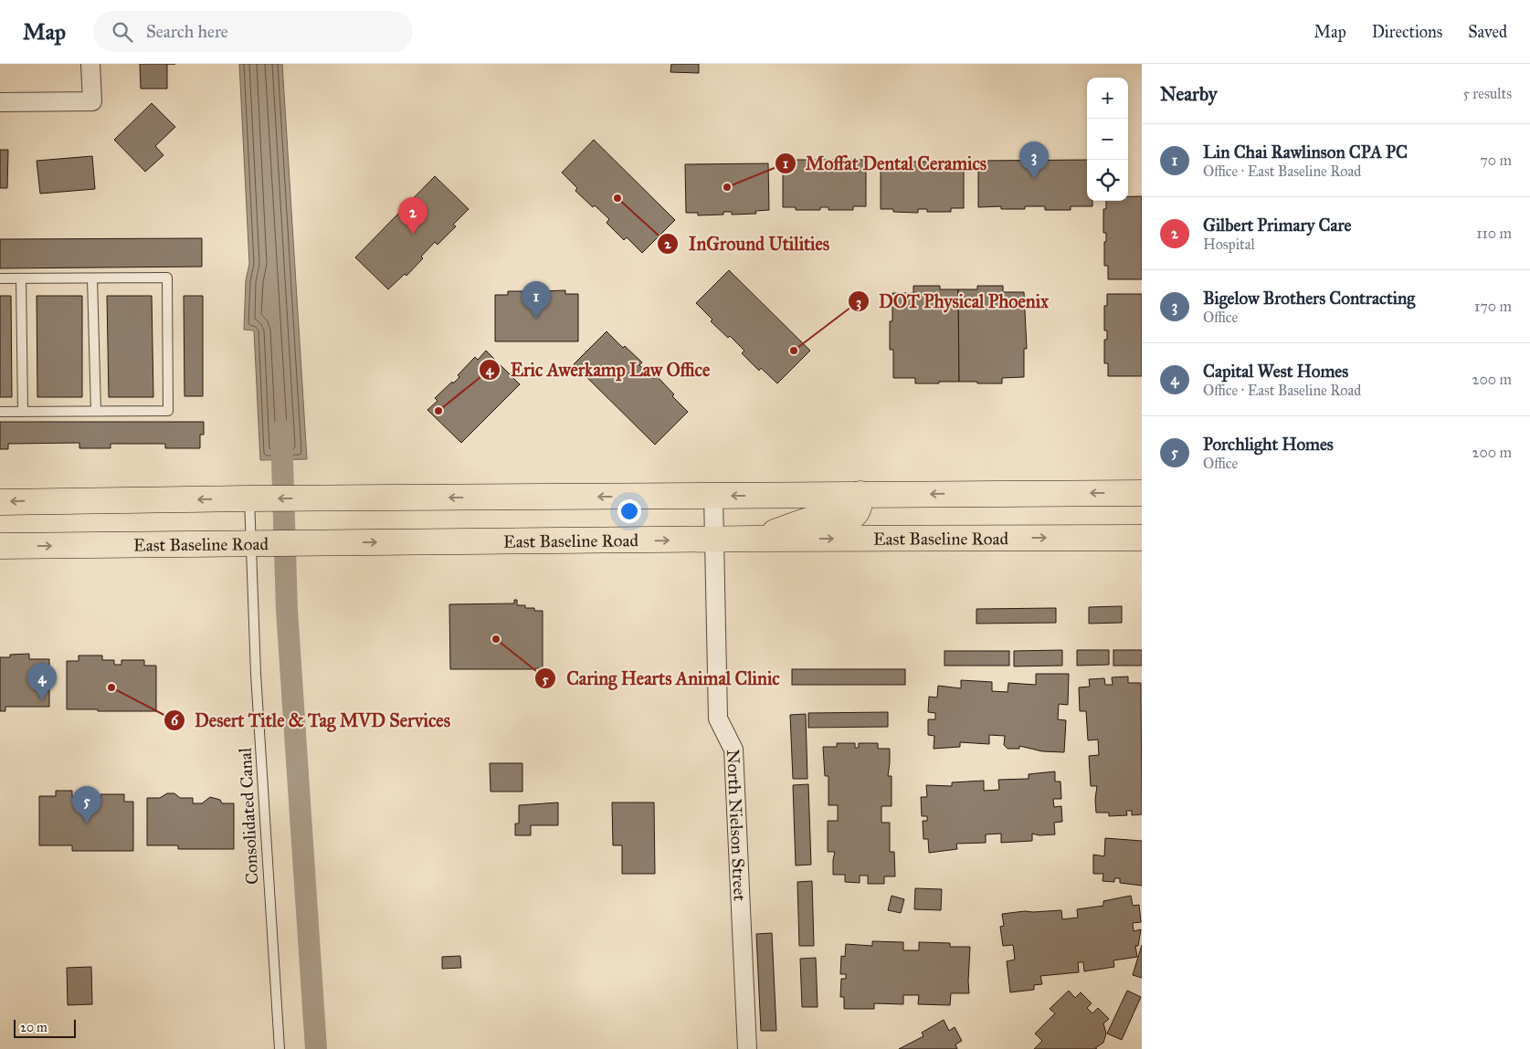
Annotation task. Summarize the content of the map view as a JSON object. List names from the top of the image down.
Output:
{
  "streets": {
    "main road": ["East Baseline Road"],
    "street": ["North Nielson Street"],
    "lane": ["Consolidated Canal"]
  },
  "crossings": [
    ["East Baseline Road", "Consolidated Canal"],
    ["East Baseline Road", "North Nielson Street"]
  ],
  "places": [
    "Moffat Dental Ceramics",
    "InGround Utilities",
    "DOT Physical Phoenix",
    "Eric Awerkamp Law Office",
    "Caring Hearts Animal Clinic",
    "Desert Title & Tag MVD Services"
  ],
  "scale_bar": "20 m",
  "page": {
    "header": "Map",
    "search": "Search here",
    "nav": ["Map", "Directions", "Saved"],
    "heading": ["Nearby", "5 results"],
    "map_buttons": ["+", "−"],
    "list": [
      {
        "mark": "1",
        "name": "Lin Chai Rawlinson CPA PC",
        "note": "Office · East Baseline Road",
        "value": "70 m"
      },
      {
        "mark": "2",
        "name": "Gilbert Primary Care",
        "note": "Hospital",
        "value": "110 m"
      },
      {
        "mark": "3",
        "name": "Bigelow Brothers Contracting",
        "note": "Office",
        "value": "170 m"
      },
      {
        "mark": "4",
        "name": "Capital West Homes",
        "note": "Office · East Baseline Road",
        "value": "200 m"
      },
      {
        "mark": "5",
        "name": "Porchlight Homes",
        "note": "Office",
        "value": "200 m"
      }
    ],
    "pins": [
      "3",
      "2",
      "1",
      "4",
      "5"
    ],
    "scale": "20 m"
  }
}
